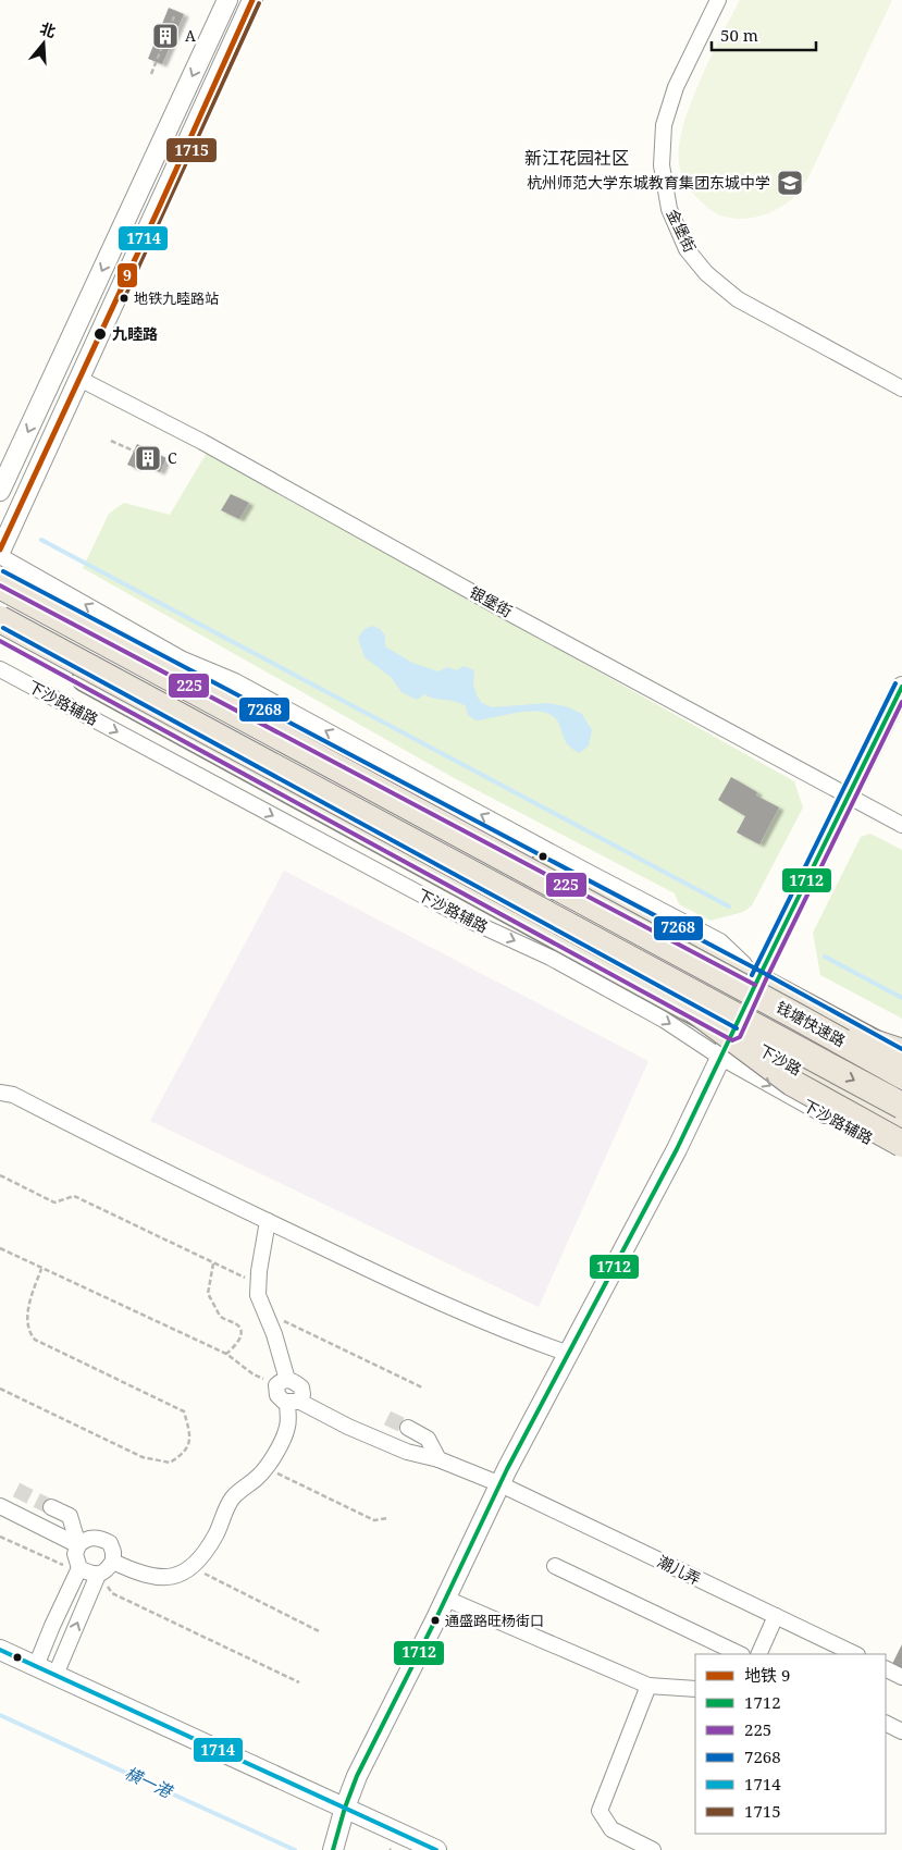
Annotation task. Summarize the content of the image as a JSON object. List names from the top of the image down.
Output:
{
  "streets": {
    "highway": ["钱塘快速路"],
    "main road": ["下沙路"],
    "street": [
      "金堡街",
      "银堡街",
      "下沙路辅路",
      "潮儿弄"
    ]
  },
  "districts": ["新江花园社区"],
  "water": ["横一港"],
  "places": {
    "building": ["A", "C"],
    "school or university": ["杭州师范大学东城教育集团东城中学"],
    "other": ["地铁九睦路站", "九睦路", "通盛路旺杨街口"]
  },
  "lines": [
    "metro line 9",
    "transit line 1714",
    "transit line 1715",
    "transit line 7268",
    "transit line 225",
    "transit line 1712"
  ],
  "legend": [
    "地铁 9",
    "1712",
    "225",
    "7268",
    "1714",
    "1715"
  ],
  "scale_bar": "50 m",
  "north": "top"
}
